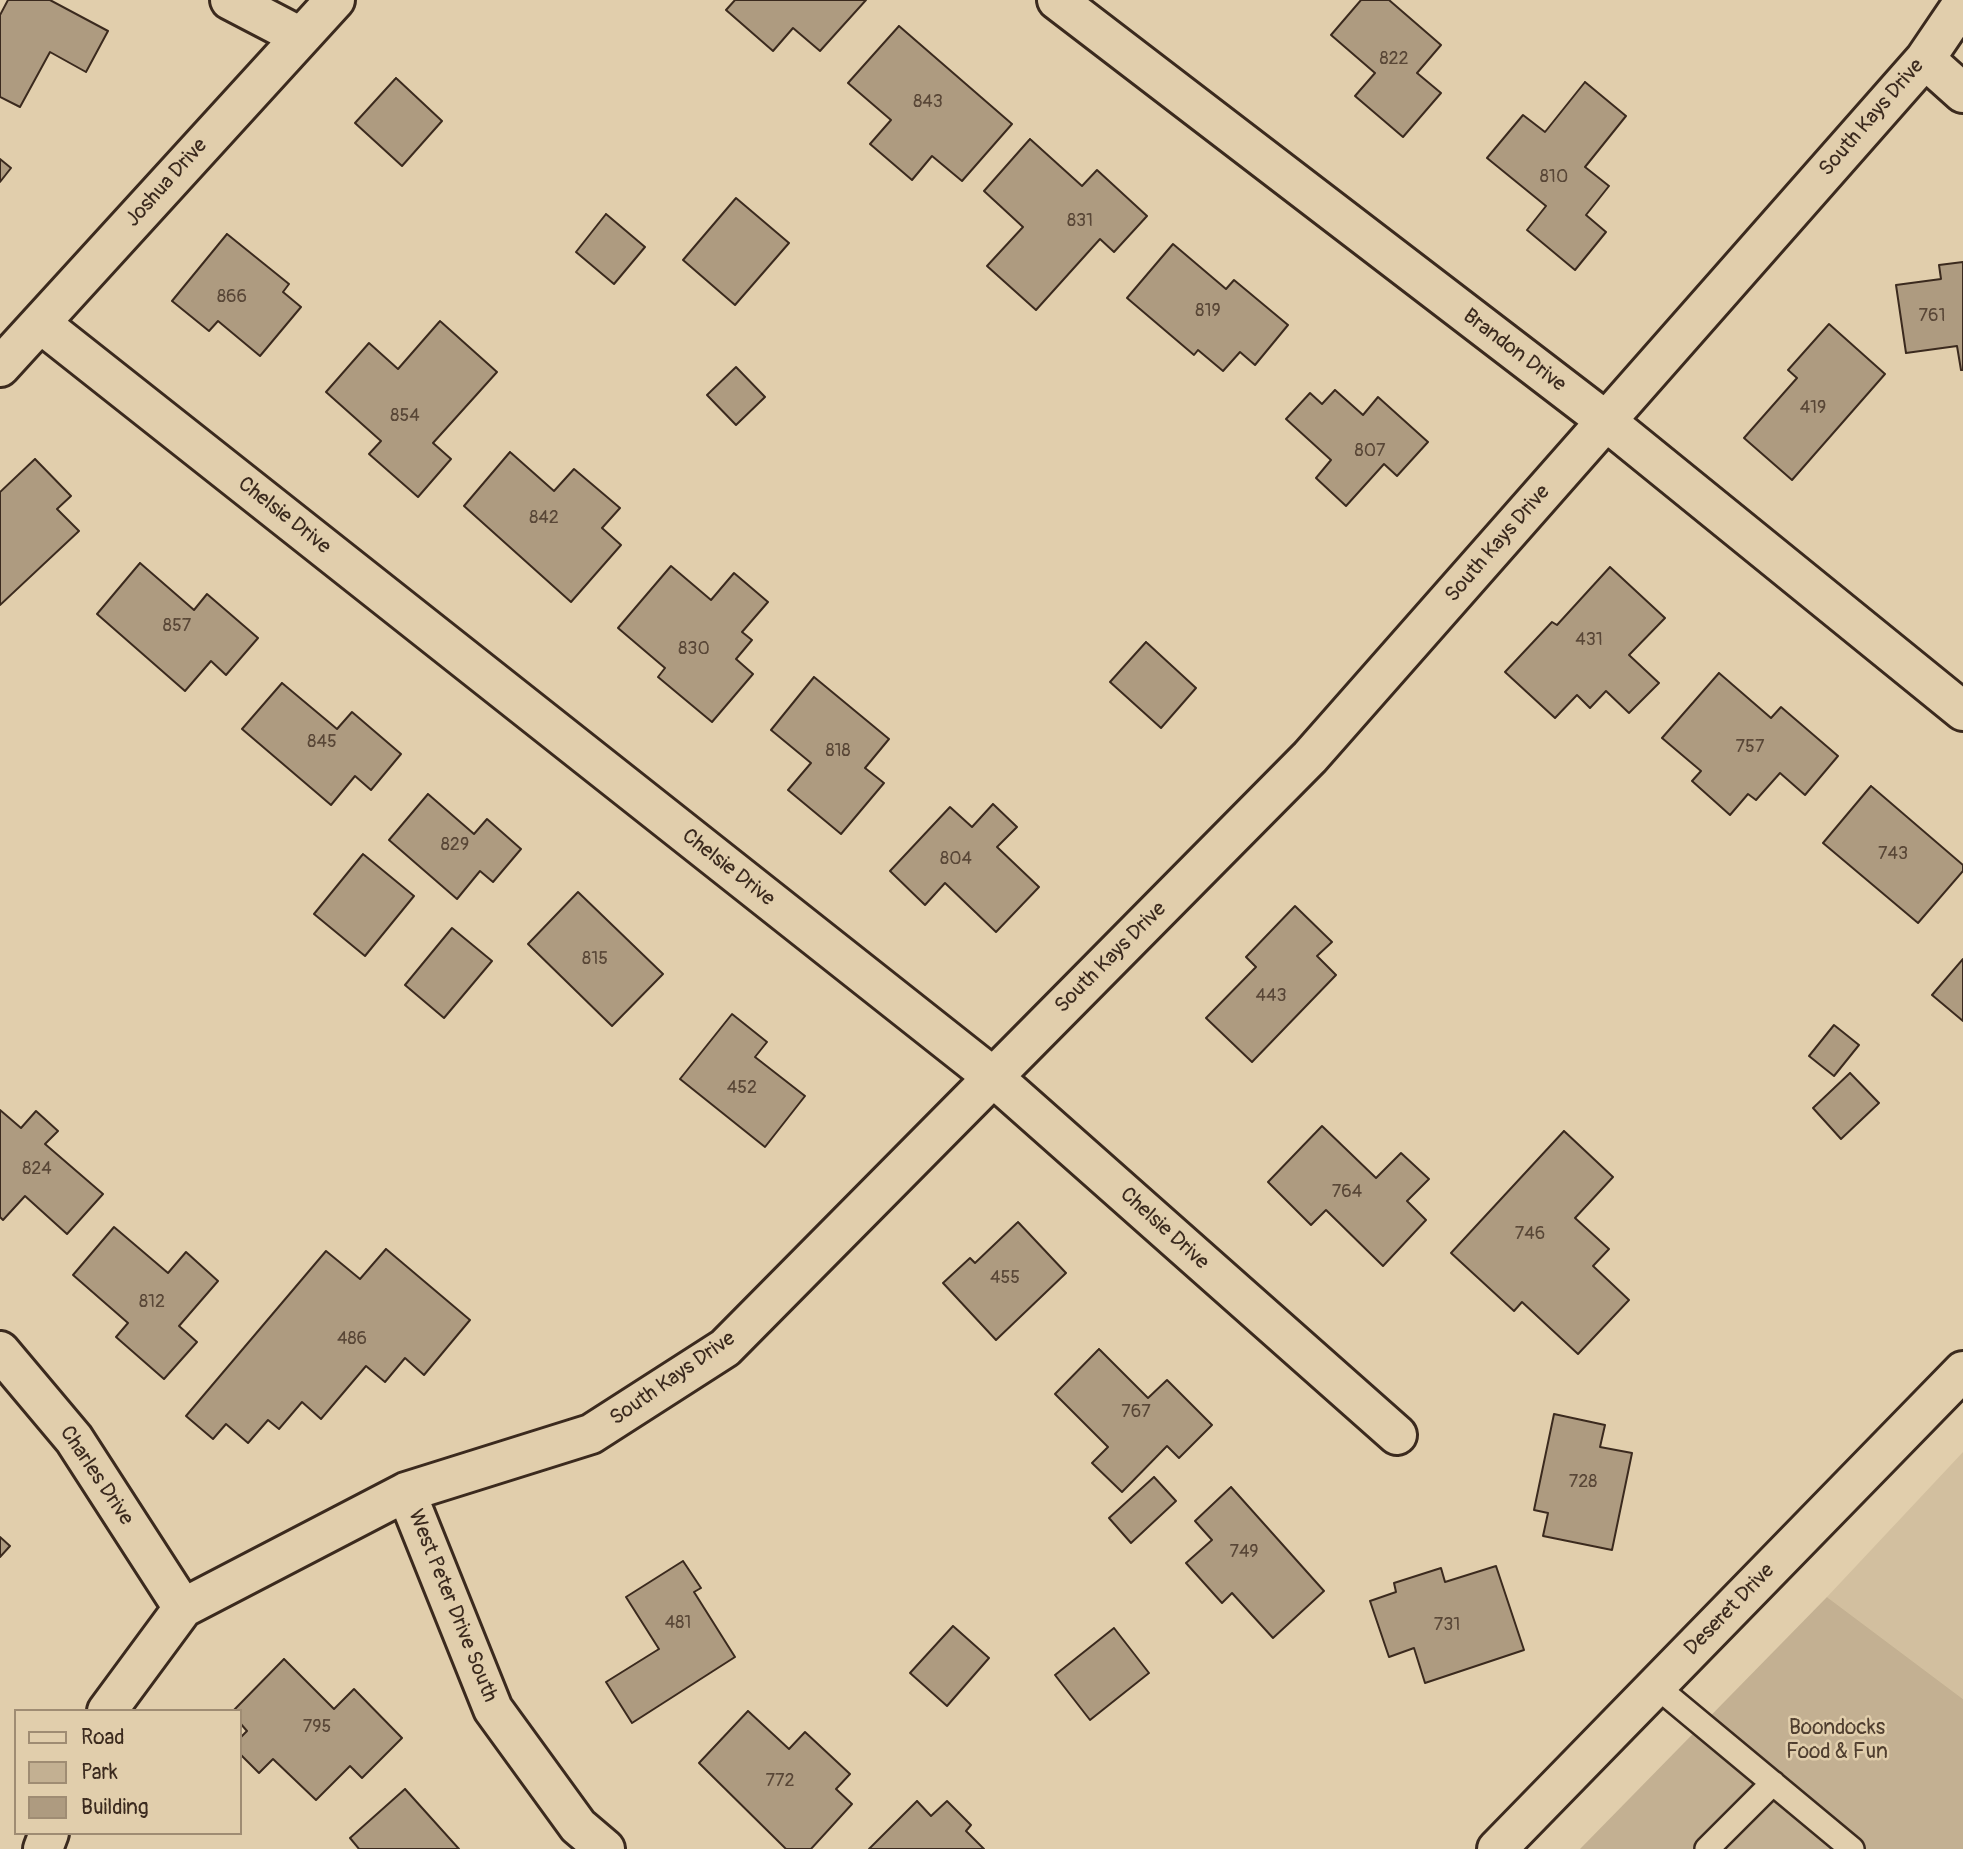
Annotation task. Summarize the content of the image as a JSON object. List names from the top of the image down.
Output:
{
  "streets": {
    "street": [
      "South Kays Drive",
      "Joshua Drive",
      "Brandon Drive",
      "Chelsie Drive",
      "Charles Drive",
      "West Peter Drive South",
      "Deseret Drive"
    ]
  },
  "crossings": [
    ["South Kays Drive", "Brandon Drive"],
    ["South Kays Drive", "Chelsie Drive"],
    ["South Kays Drive", "Charles Drive"],
    ["South Kays Drive", "West Peter Drive South"],
    ["Joshua Drive", "Chelsie Drive"]
  ],
  "parks": ["Boondocks Food & Fun"],
  "house_numbers": [
    "822",
    "843",
    "810",
    "831",
    "866",
    "819",
    "761",
    "419",
    "854",
    "807",
    "842",
    "857",
    "431",
    "830",
    "845",
    "757",
    "818",
    "829",
    "743",
    "804",
    "815",
    "443",
    "452",
    "824",
    "764",
    "746",
    "455",
    "812",
    "486",
    "767",
    "728",
    "749",
    "481",
    "731",
    "795",
    "772"
  ],
  "legend": ["Road", "Park", "Building"]
}
